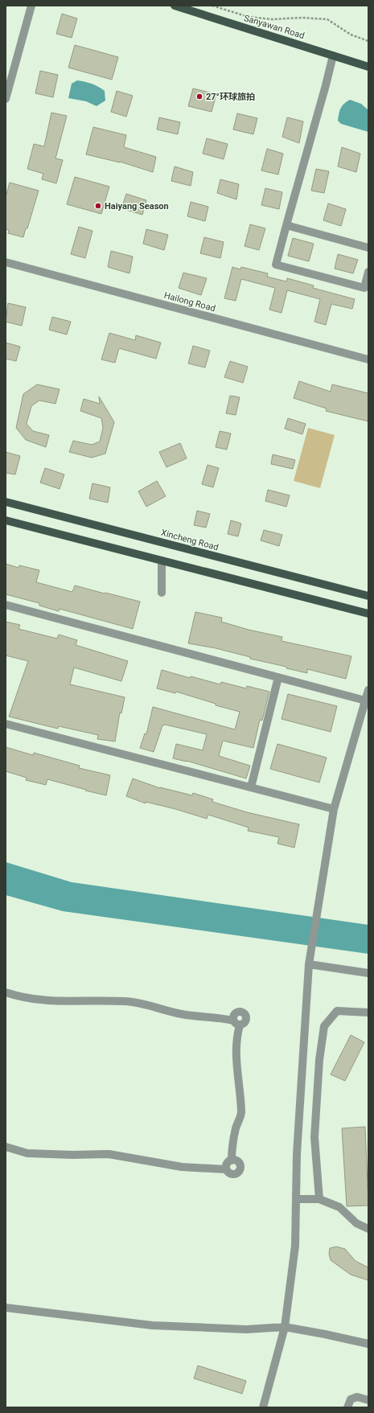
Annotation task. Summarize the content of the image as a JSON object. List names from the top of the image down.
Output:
{
  "streets": {
    "main road": ["Sanyawan Road", "Xincheng Road"],
    "street": ["Hailong Road"]
  },
  "places": ["27°环球旅拍", "Haiyang Season"]
}
